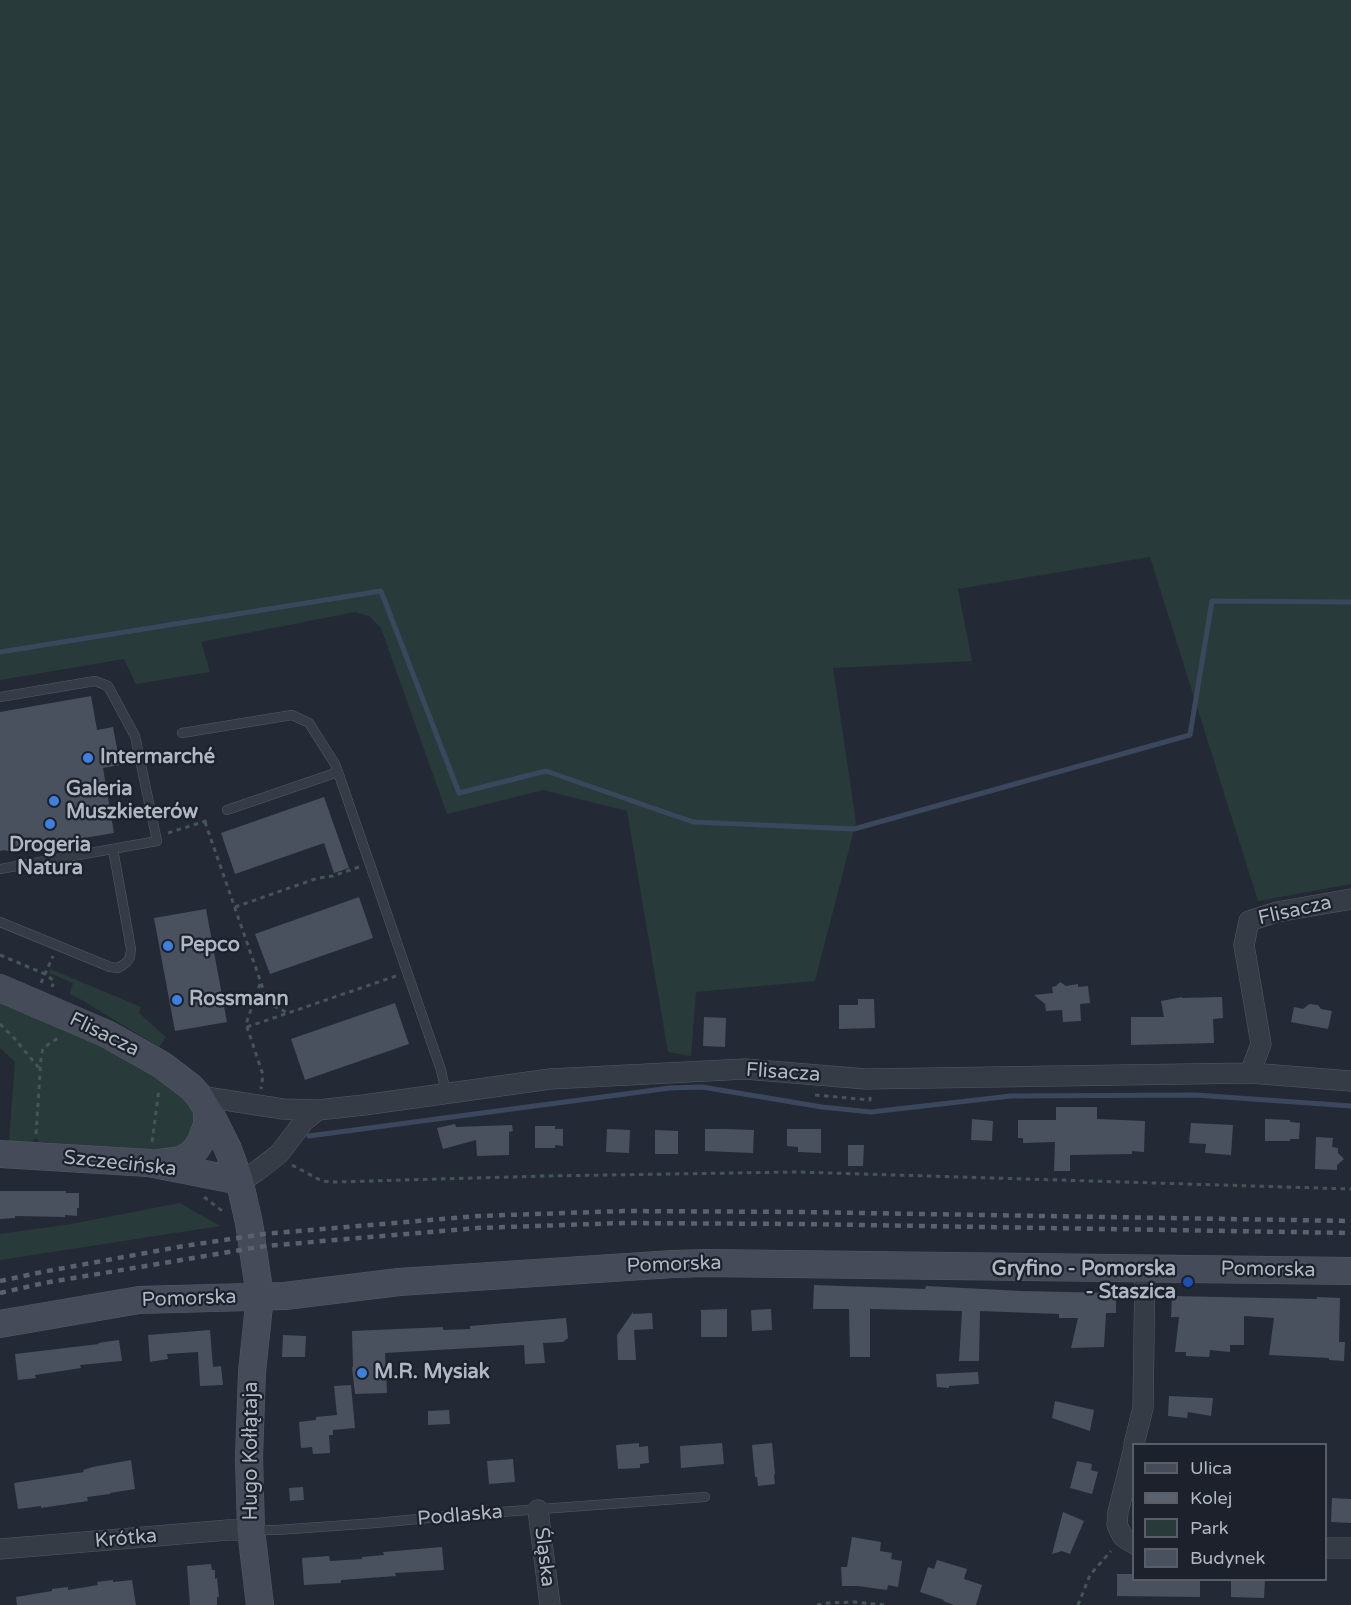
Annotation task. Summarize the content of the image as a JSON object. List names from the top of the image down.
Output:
{
  "streets": {
    "street": [
      "Flisacza",
      "Szczecińska",
      "Pomorska",
      "Hugo Kołłątaja",
      "Krótka",
      "Śląska"
    ],
    "lane": ["Podlaska"]
  },
  "crossings": [
    ["Flisacza", "Szczecińska"],
    ["Flisacza", "Hugo Kołłątaja"],
    ["Szczecińska", "Hugo Kołłątaja"],
    ["Pomorska", "Hugo Kołłątaja"],
    ["Hugo Kołłątaja", "Podlaska"],
    ["Hugo Kołłątaja", "Krótka"],
    ["Podlaska", "Krótka"],
    ["Podlaska", "Śląska"]
  ],
  "places": [
    "Intermarché",
    "Galeria Muszkieterów",
    "Drogeria Natura",
    "Pepco",
    "Rossmann",
    "Gryfino - Pomorska - Staszica",
    "M.R. Mysiak"
  ],
  "legend": [
    "Ulica",
    "Kolej",
    "Park",
    "Budynek"
  ]
}
